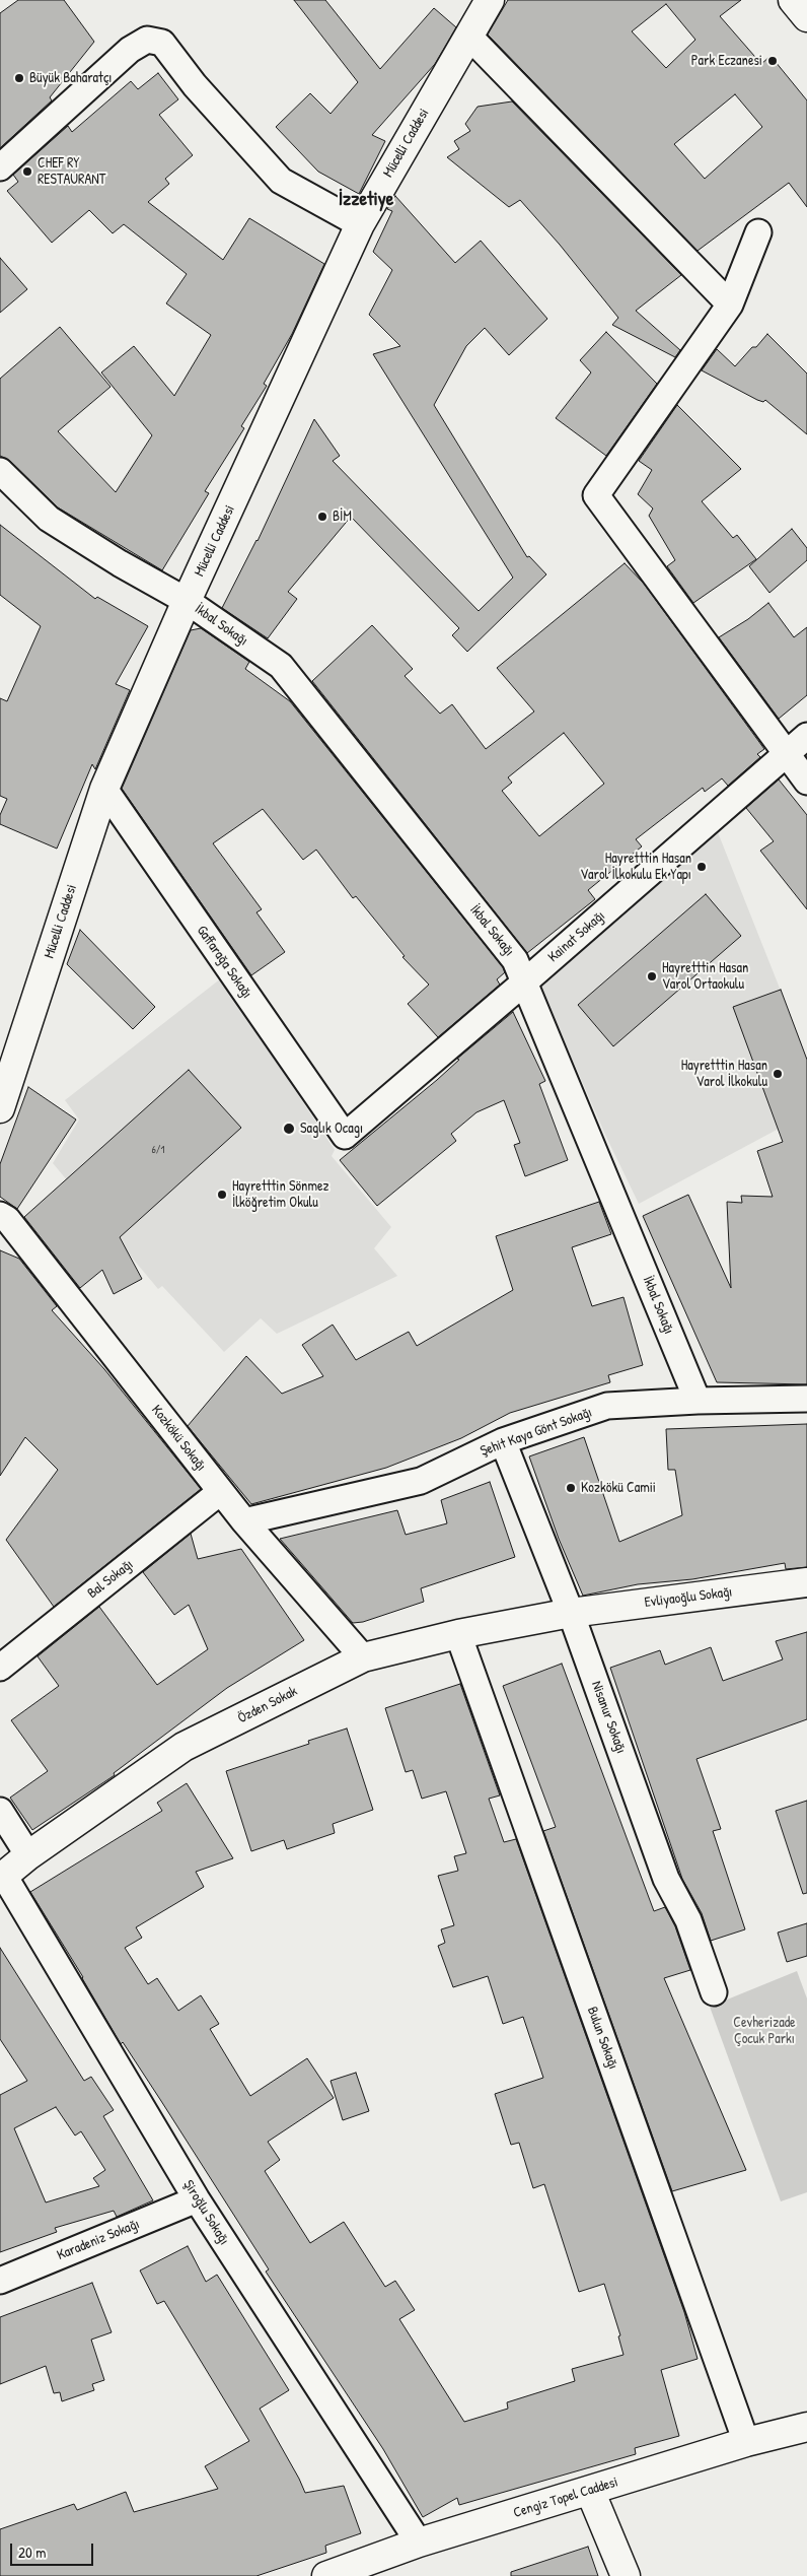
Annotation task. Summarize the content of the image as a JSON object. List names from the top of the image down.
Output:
{
  "streets": {
    "main road": [
      "Mücelli Caddesi",
      "Evliyaoğlu Sokağı",
      "Özden Sokak",
      "Cengiz Topel Caddesi"
    ],
    "street": [
      "İkbal Sokağı",
      "Kainat Sokağı",
      "Gaffarağa Sokağı",
      "Şehit Kaya Gönt Sokağı",
      "Kozkökü Sokağı",
      "Bal Sokağı",
      "Nisanur Sokağı",
      "Bulun Sokağı",
      "Şiroğlu Sokağı",
      "Karadeniz Sokağı"
    ]
  },
  "crossings": [
    ["Mücelli Caddesi", "İkbal Sokağı"],
    ["Mücelli Caddesi", "Gaffarağa Sokağı"],
    ["İkbal Sokağı", "Kainat Sokağı"],
    ["İkbal Sokağı", "Şehit Kaya Gönt Sokağı"],
    ["Kainat Sokağı", "Gaffarağa Sokağı"],
    ["Şehit Kaya Gönt Sokağı", "Kozkökü Sokağı"],
    ["Şehit Kaya Gönt Sokağı", "Nisanur Sokağı"],
    ["Kozkökü Sokağı", "Bal Sokağı"],
    ["Kozkökü Sokağı", "Özden Sokak"],
    ["Evliyaoğlu Sokağı", "Özden Sokak"],
    ["Evliyaoğlu Sokağı", "Nisanur Sokağı"],
    ["Özden Sokak", "Nisanur Sokağı"],
    ["Özden Sokak", "Bulun Sokağı"],
    ["Özden Sokak", "Şiroğlu Sokağı"],
    ["Bulun Sokağı", "Cengiz Topel Caddesi"],
    ["Şiroğlu Sokağı", "Karadeniz Sokağı"],
    ["Şiroğlu Sokağı", "Cengiz Topel Caddesi"]
  ],
  "districts": ["İzzetiye"],
  "parks": ["Cevherizade Çocuk Parkı"],
  "places": [
    "Park Eczanesi",
    "Büyük Baharatçı",
    "CHEF RY RESTAURANT",
    "BİM",
    "Hayretttin Hasan Varol İlkokulu Ek Yapı",
    "Hayretttin Hasan Varol Ortaokulu",
    "Hayretttin Hasan Varol İlkokulu",
    "Saglık Ocagı",
    "Hayretttin Sönmez İlköğretim Okulu",
    "Kozkökü Camii"
  ],
  "house_numbers": ["6/1"],
  "scale_bar": "20 m"
}
